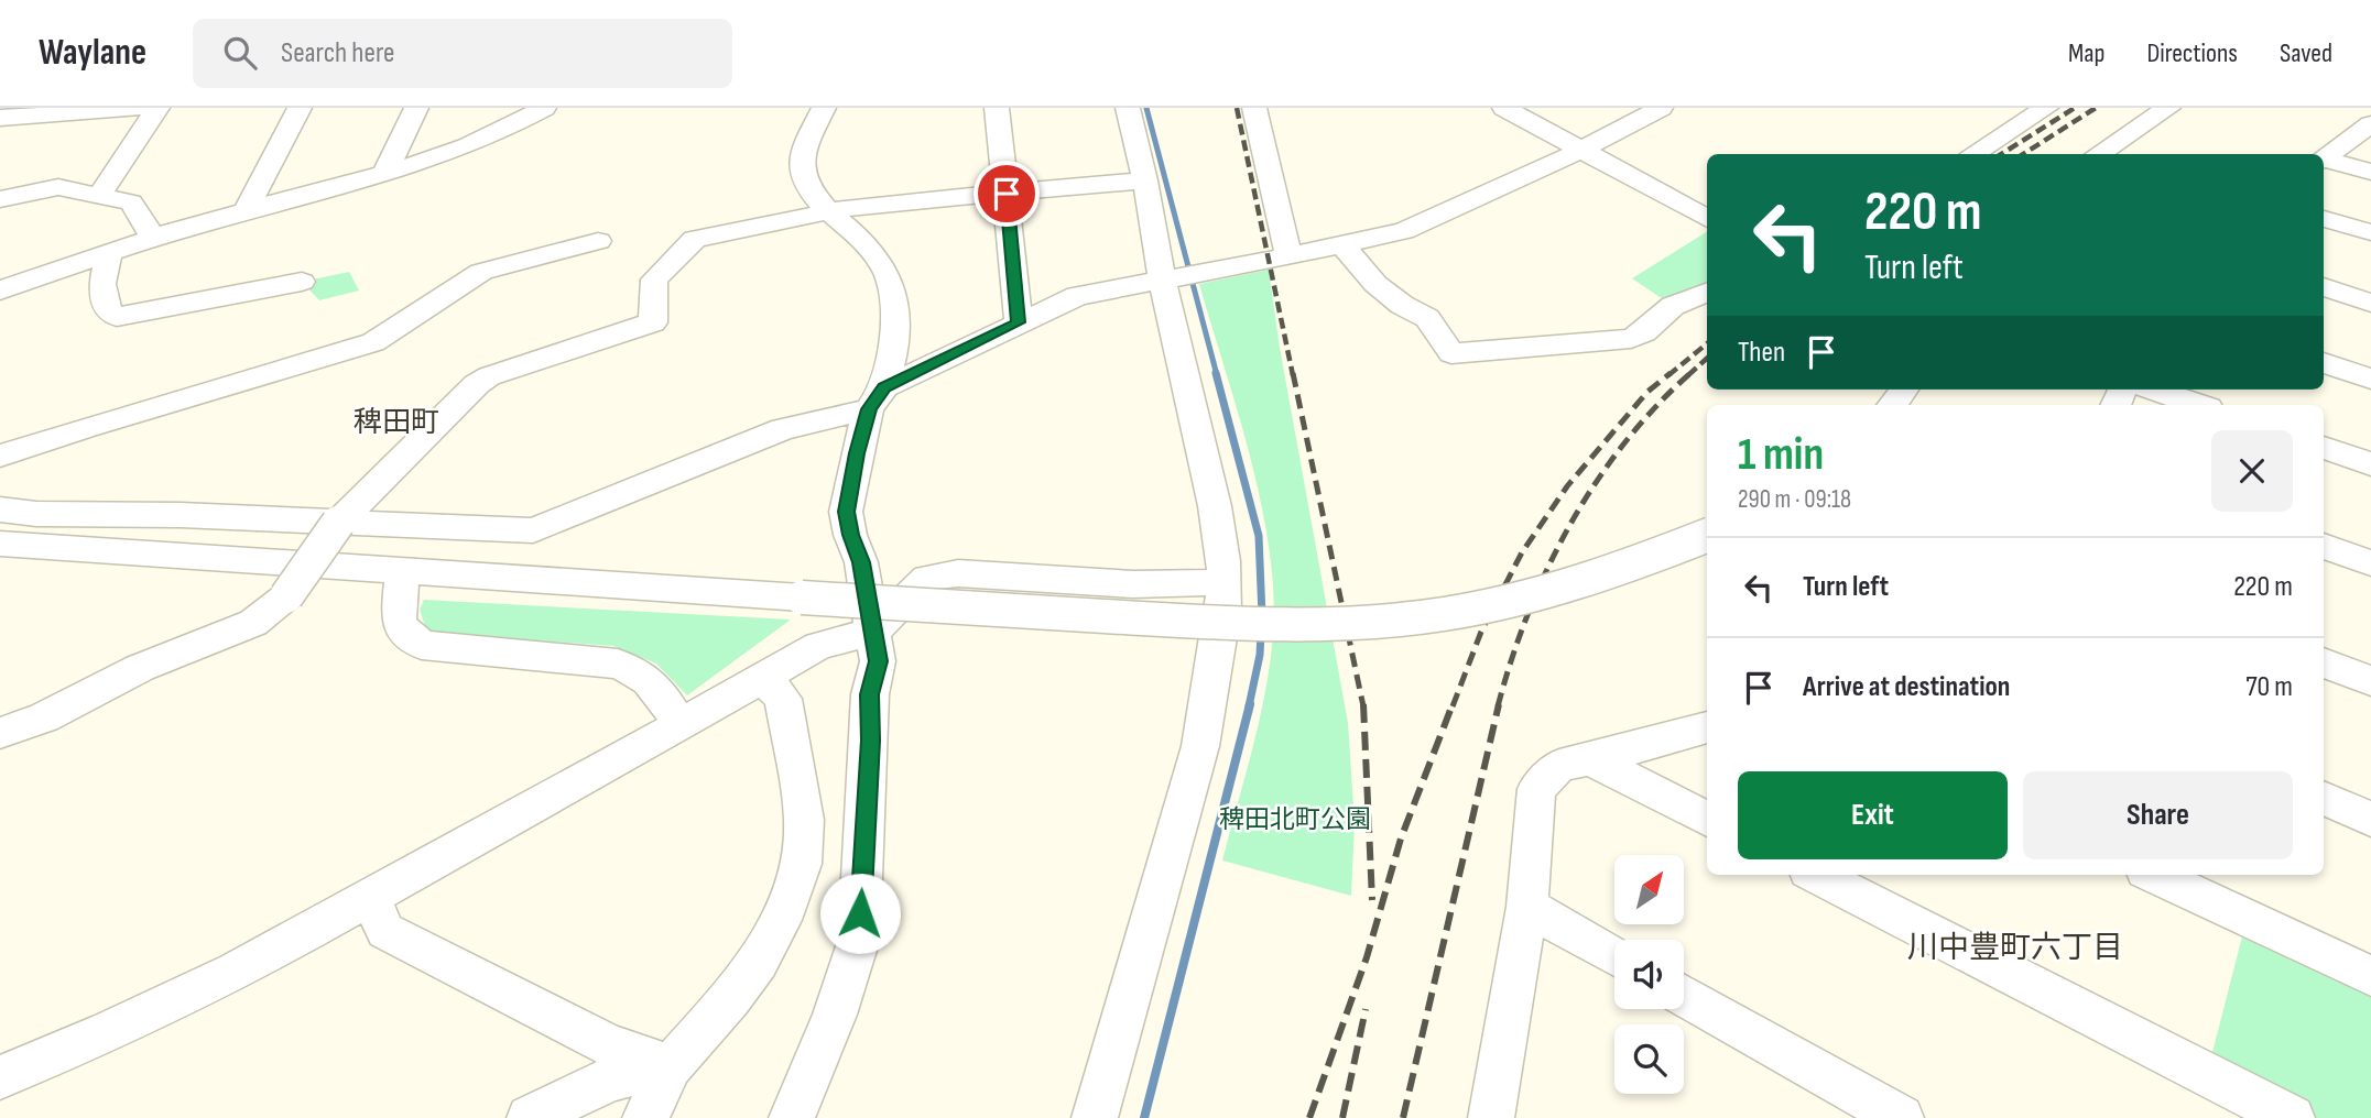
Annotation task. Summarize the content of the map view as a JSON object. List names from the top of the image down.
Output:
{
  "districts": ["稗田町", "川中豊町六丁目"],
  "parks": ["稗田北町公園"],
  "north": "top right",
  "page": {
    "header": "Waylane",
    "search": "Search here",
    "nav": ["Map", "Directions", "Saved"],
    "turn": ["220 m", "Turn left"],
    "then": "Then",
    "heading": ["1 min", "290 m · 09:18"],
    "list": [
      {
        "name": "Turn left",
        "value": "220 m"
      },
      {
        "name": "Arrive at destination",
        "value": "70 m"
      }
    ],
    "buttons": ["Exit", "Share"]
  }
}
